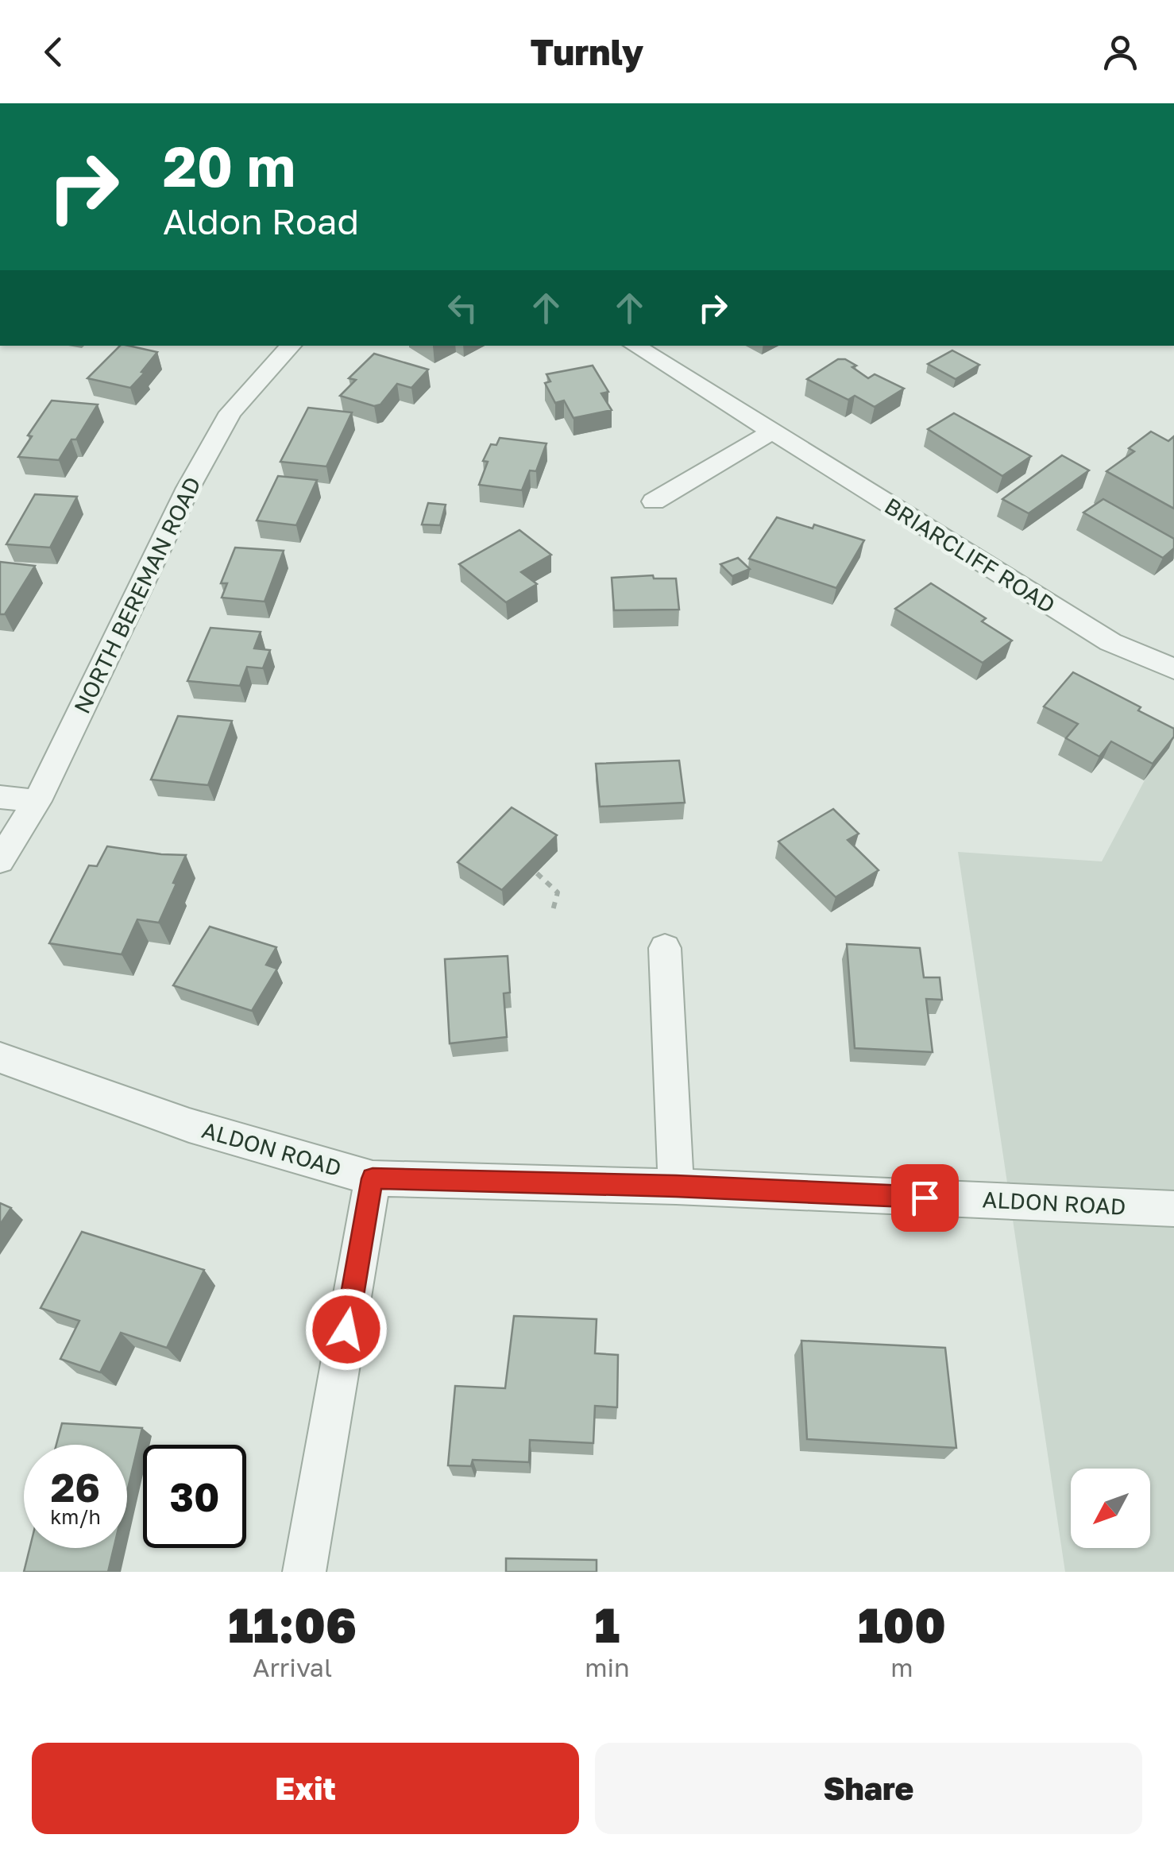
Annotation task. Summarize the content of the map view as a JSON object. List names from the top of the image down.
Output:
{
  "streets": {
    "street": ["BRIARCLIFF ROAD", "NORTH BEREMAN ROAD", "ALDON ROAD"]
  },
  "north": "bottom left",
  "page": {
    "header": "Turnly",
    "turn": ["20 m", "Aldon Road"],
    "speed": "26 km/h",
    "limit": "30",
    "eta": [
      "11:06",
      "Arrival",
      "1",
      "min",
      "100",
      "m"
    ],
    "buttons": ["Exit", "Share"]
  }
}
